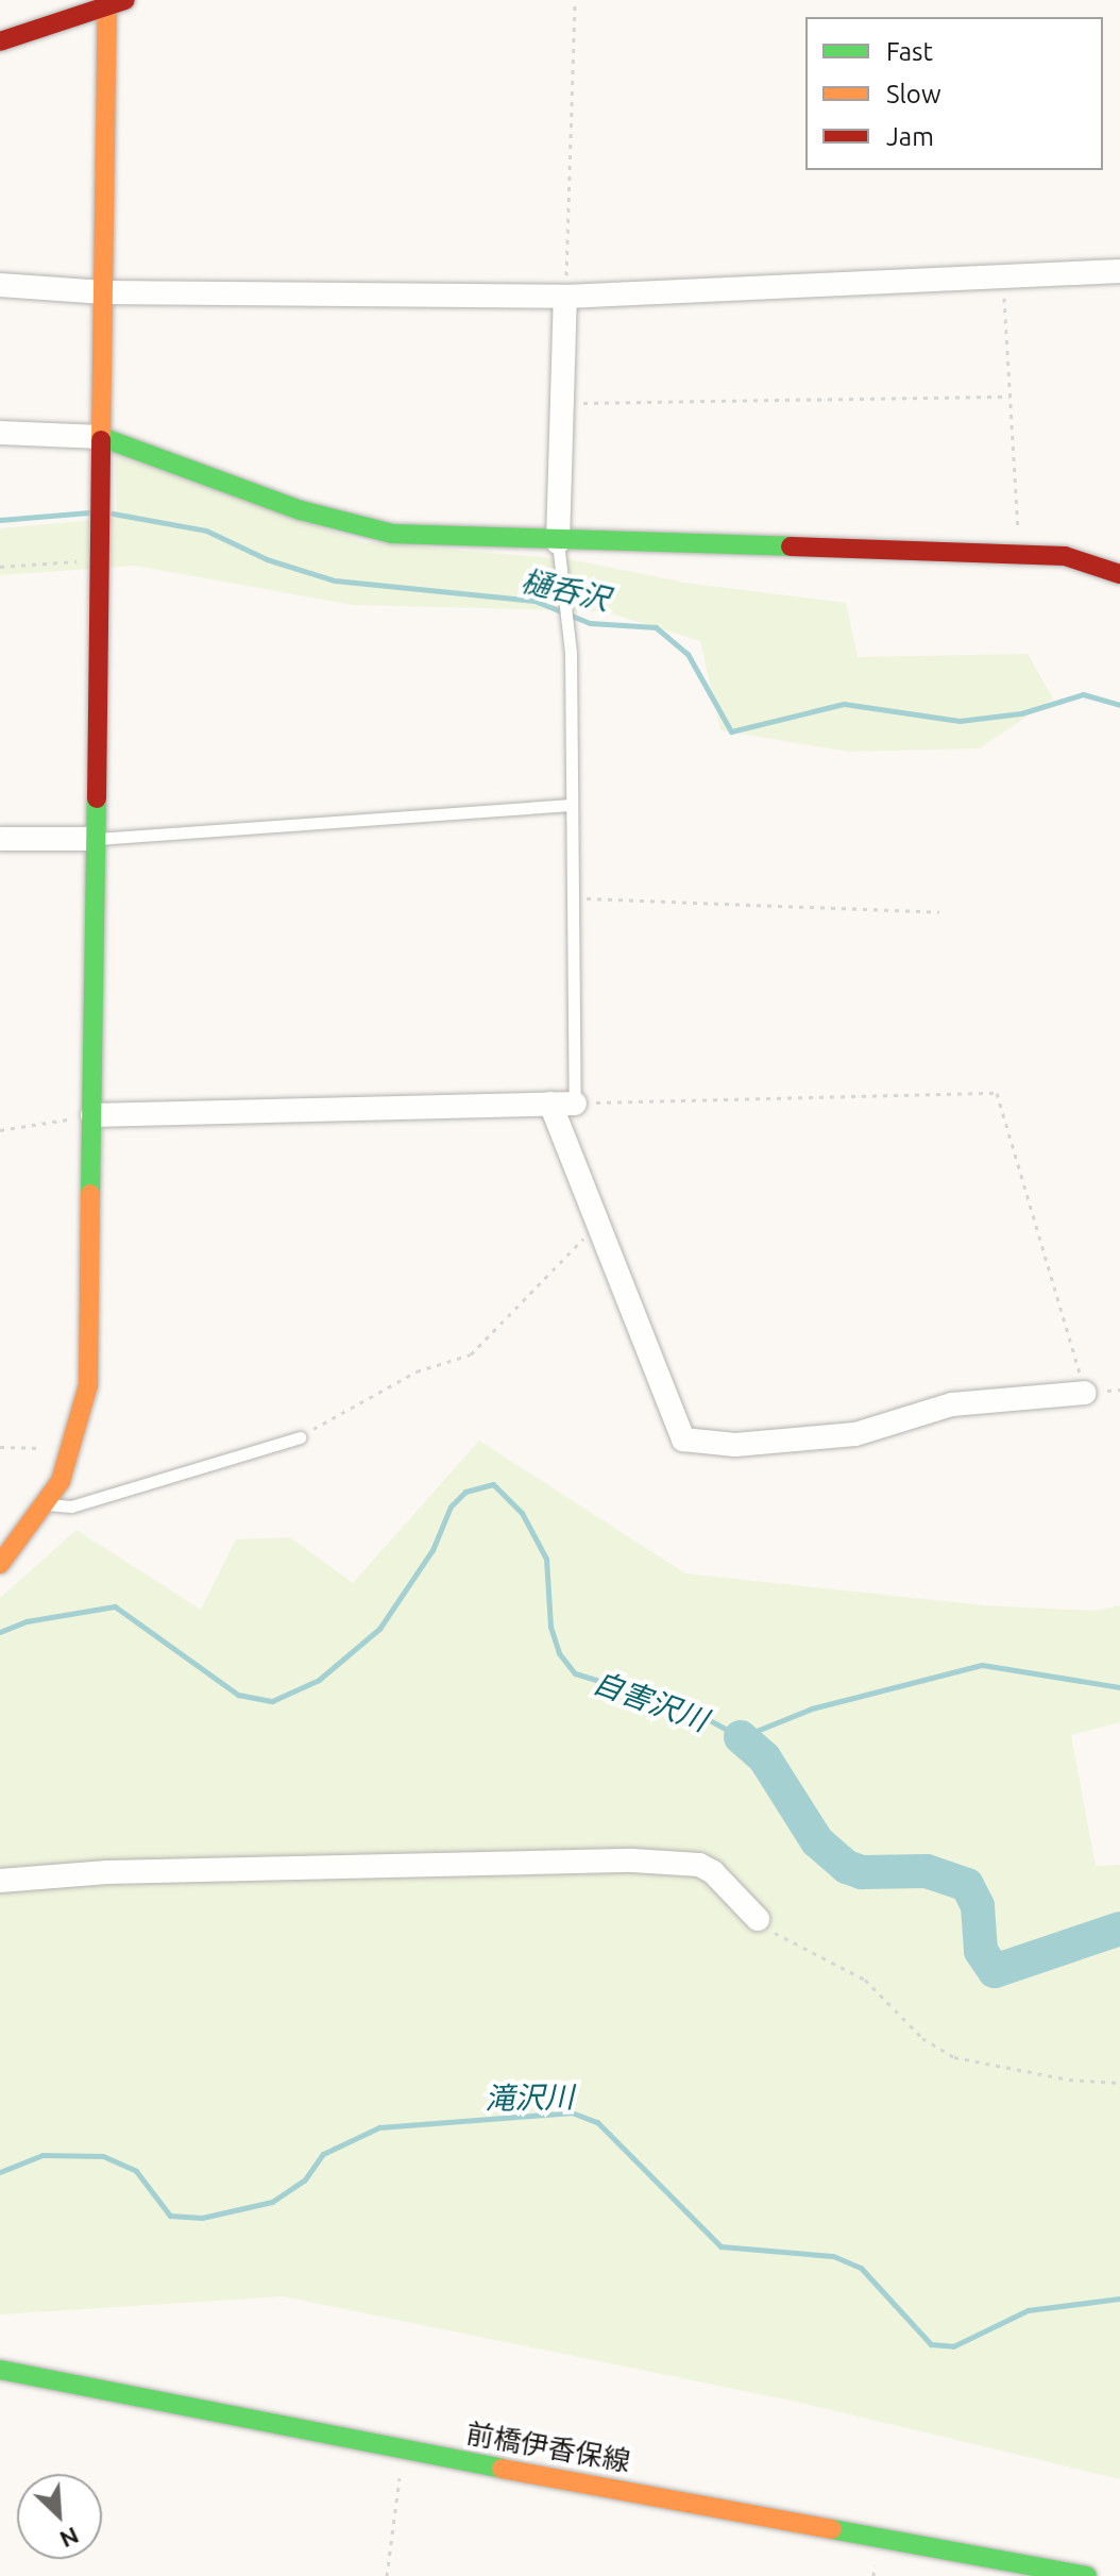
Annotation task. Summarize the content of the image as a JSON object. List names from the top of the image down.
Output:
{
  "streets": {
    "street": ["前橋伊香保線"]
  },
  "water": ["樋呑沢", "自害沢川", "滝沢川"],
  "legend": ["Fast", "Slow", "Jam"],
  "north": "bottom right"
}
